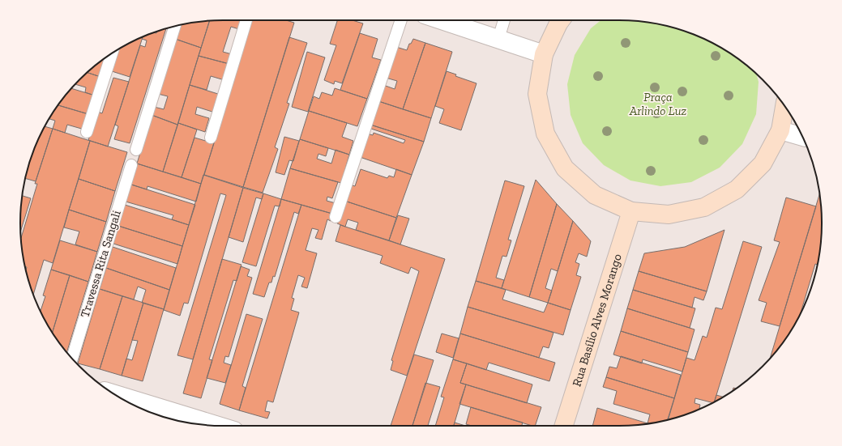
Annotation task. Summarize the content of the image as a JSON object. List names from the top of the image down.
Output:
{
  "streets": {
    "street": ["Rua Basílio Alves Morango"],
    "lane": ["Travessa Rita Sangali"]
  },
  "parks": ["Praça Arlindo Luz"]
}
